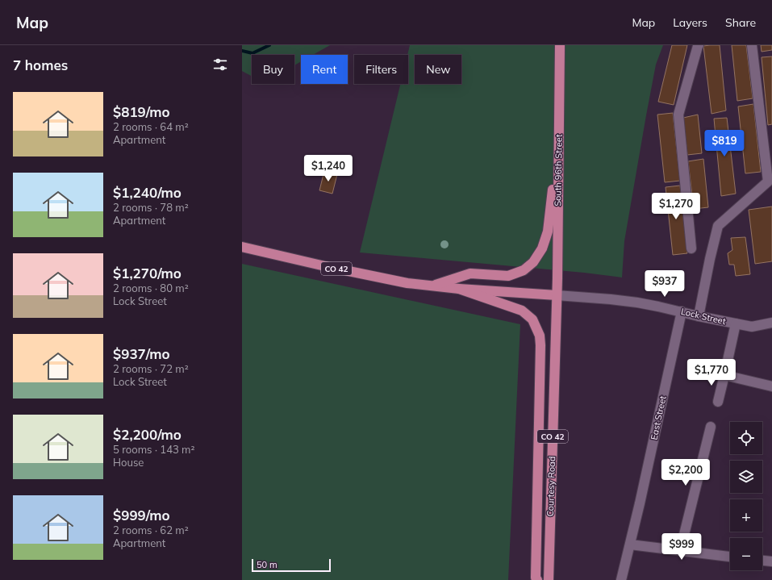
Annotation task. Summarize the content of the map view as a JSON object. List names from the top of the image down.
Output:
{
  "streets": {
    "main road": ["South 96th Street", "CO 42", "Courtesy Road"],
    "street": ["Lock Street", "East Street"]
  },
  "crossings": [
    ["South 96th Street", "CO 42"],
    ["South 96th Street", "Lock Street"],
    ["South 96th Street", "Courtesy Road"],
    ["CO 42", "Lock Street"],
    ["CO 42", "Courtesy Road"],
    ["Lock Street", "East Street"],
    ["Lock Street", "Courtesy Road"]
  ],
  "scale_bar": "50 m",
  "page": {
    "header": "Map",
    "nav": ["Map", "Layers", "Share"],
    "heading": "7 homes",
    "chip": [
      "Buy",
      "Rent",
      "Filters",
      "New"
    ],
    "list": [
      {
        "name": "$819/mo",
        "note": "2 rooms · 64 m² · Apartment"
      },
      {
        "name": "$1,240/mo",
        "note": "2 rooms · 78 m² · Apartment"
      },
      {
        "name": "$1,270/mo",
        "note": "2 rooms · 80 m² · Lock Street"
      },
      {
        "name": "$937/mo",
        "note": "2 rooms · 72 m² · Lock Street"
      },
      {
        "name": "$2,200/mo",
        "note": "5 rooms · 143 m² · House"
      },
      {
        "name": "$999/mo",
        "note": "2 rooms · 62 m² · Apartment"
      }
    ],
    "price": [
      "$819",
      "$1,240",
      "$1,270",
      "$937",
      "$1,770",
      "$2,200",
      "$999"
    ],
    "map_buttons": ["+", "−"],
    "scale": "50 m"
  }
}
